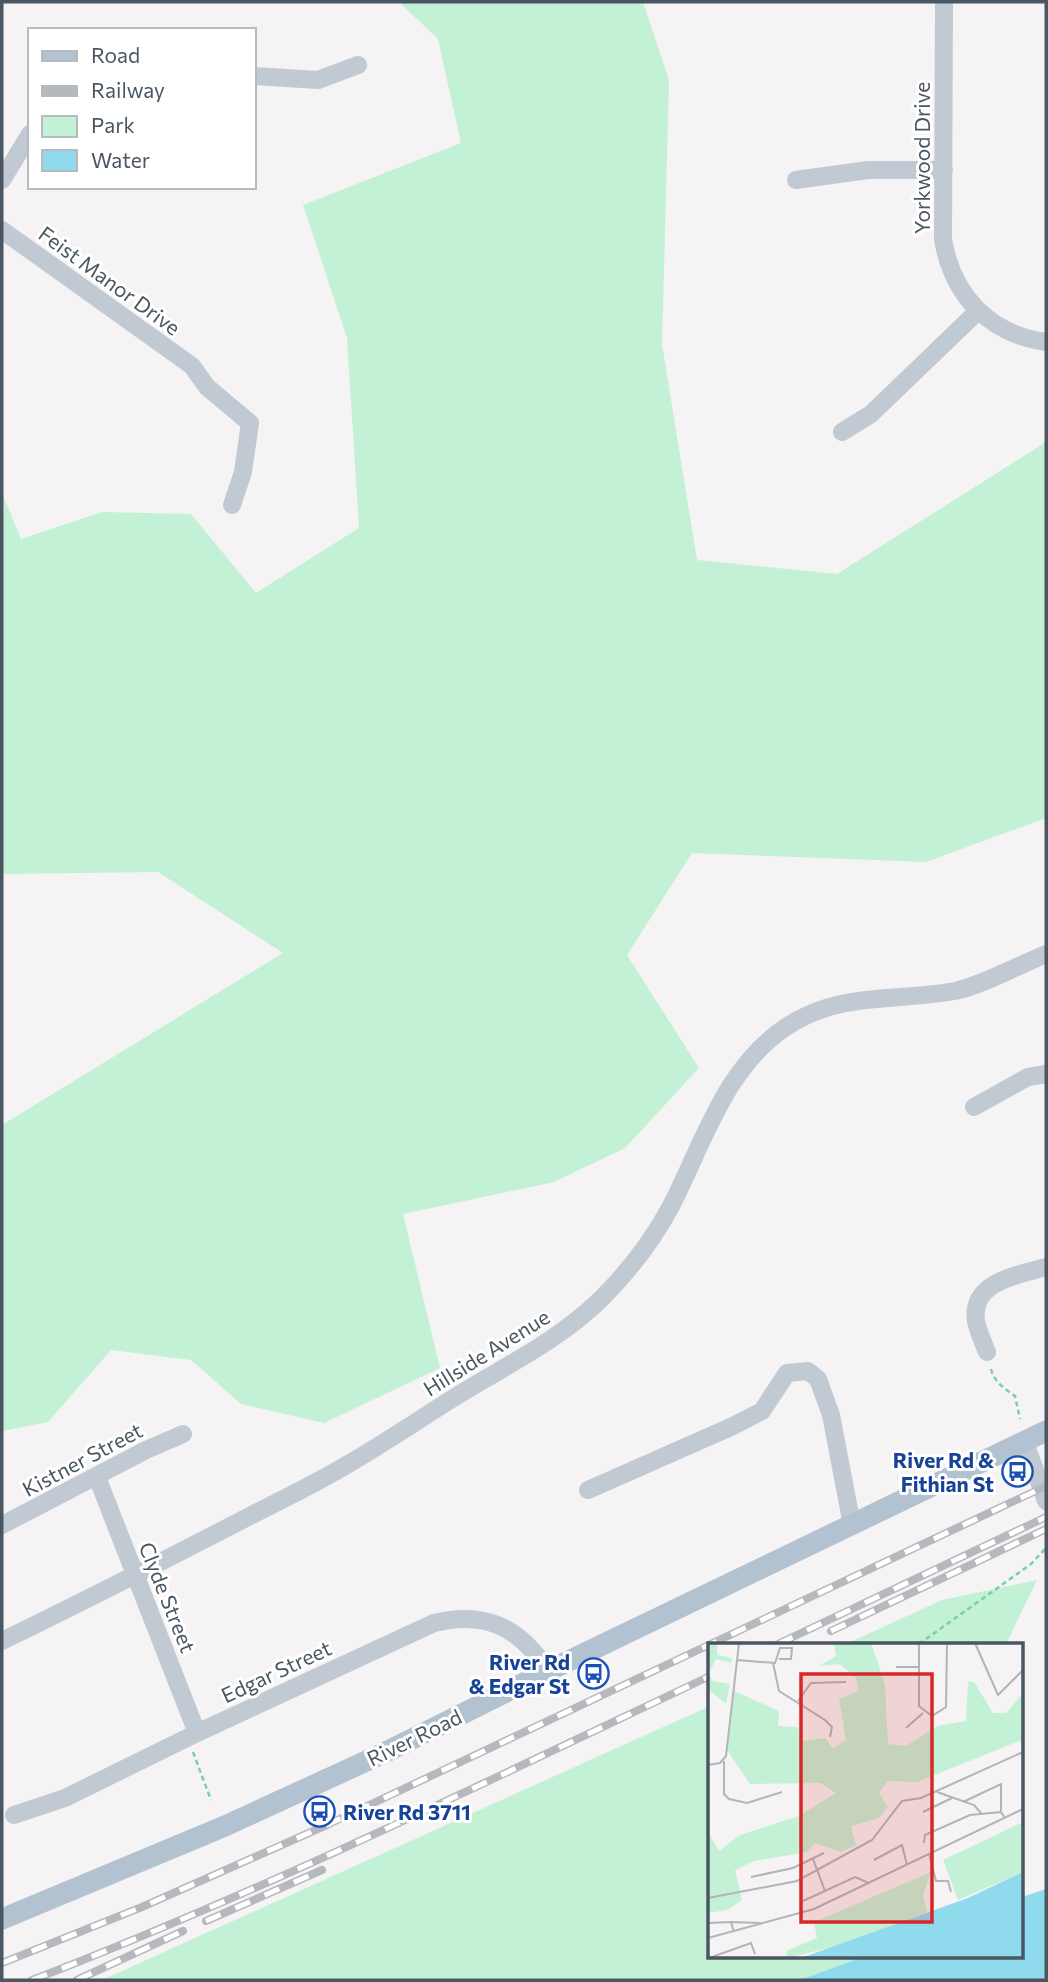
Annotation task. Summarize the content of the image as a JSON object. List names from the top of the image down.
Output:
{
  "streets": {
    "main road": ["River Road"],
    "street": [
      "Yorkwood Drive",
      "Feist Manor Drive",
      "Hillside Avenue",
      "Kistner Street",
      "Clyde Street",
      "Edgar Street"
    ]
  },
  "crossings": [
    ["Hillside Avenue", "Clyde Street"],
    ["Kistner Street", "Clyde Street"],
    ["Clyde Street", "Edgar Street"],
    ["Edgar Street", "River Road"]
  ],
  "places": {
    "bus stop": ["River Rd & Fithian St", "River Rd & Edgar St", "River Rd 3711"]
  },
  "legend": [
    "Road",
    "Railway",
    "Park",
    "Water"
  ]
}
